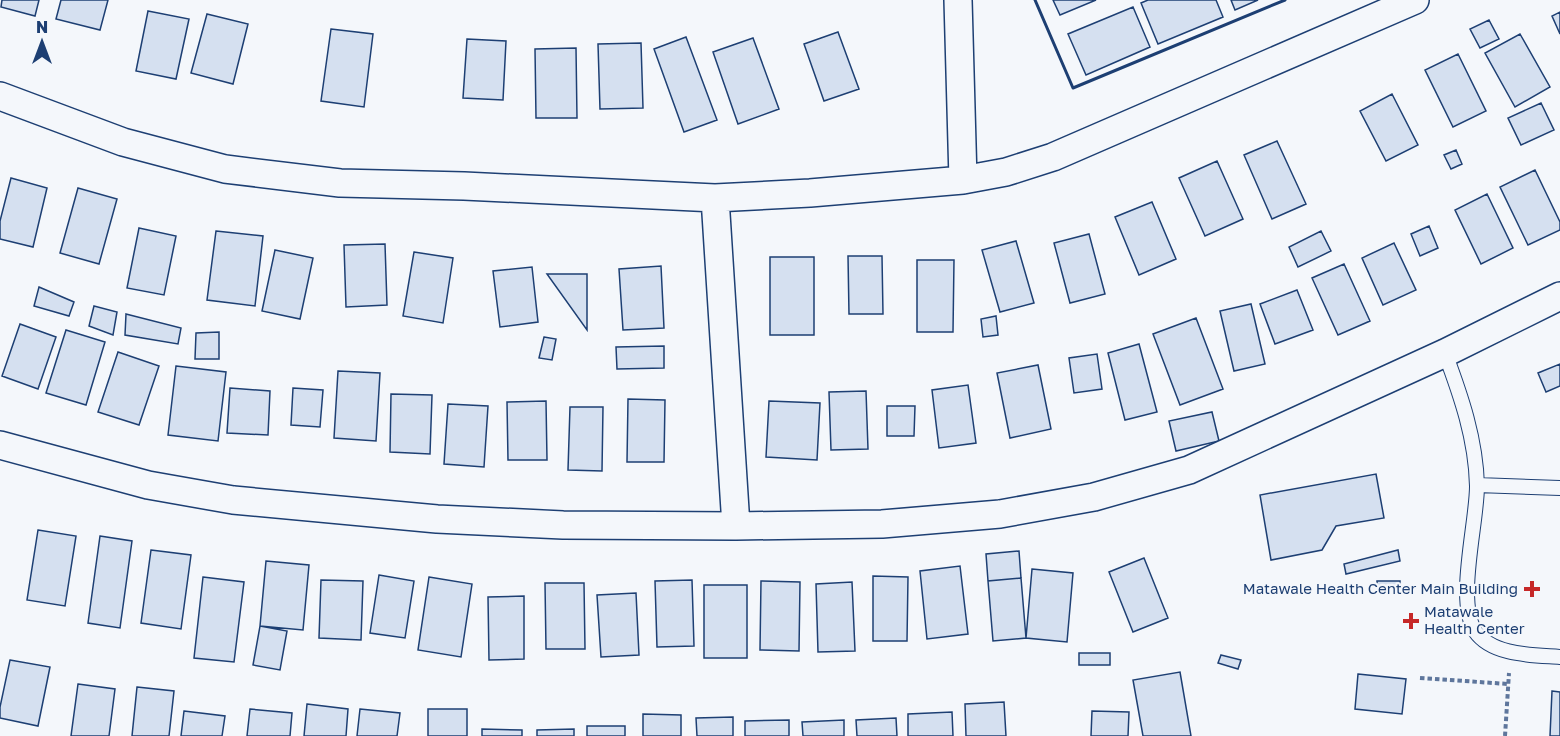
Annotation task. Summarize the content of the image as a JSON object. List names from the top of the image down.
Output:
{
  "places": {
    "health": ["Matawale Health Center Main Building", "Matawale Health Center"]
  },
  "north": "top"
}
